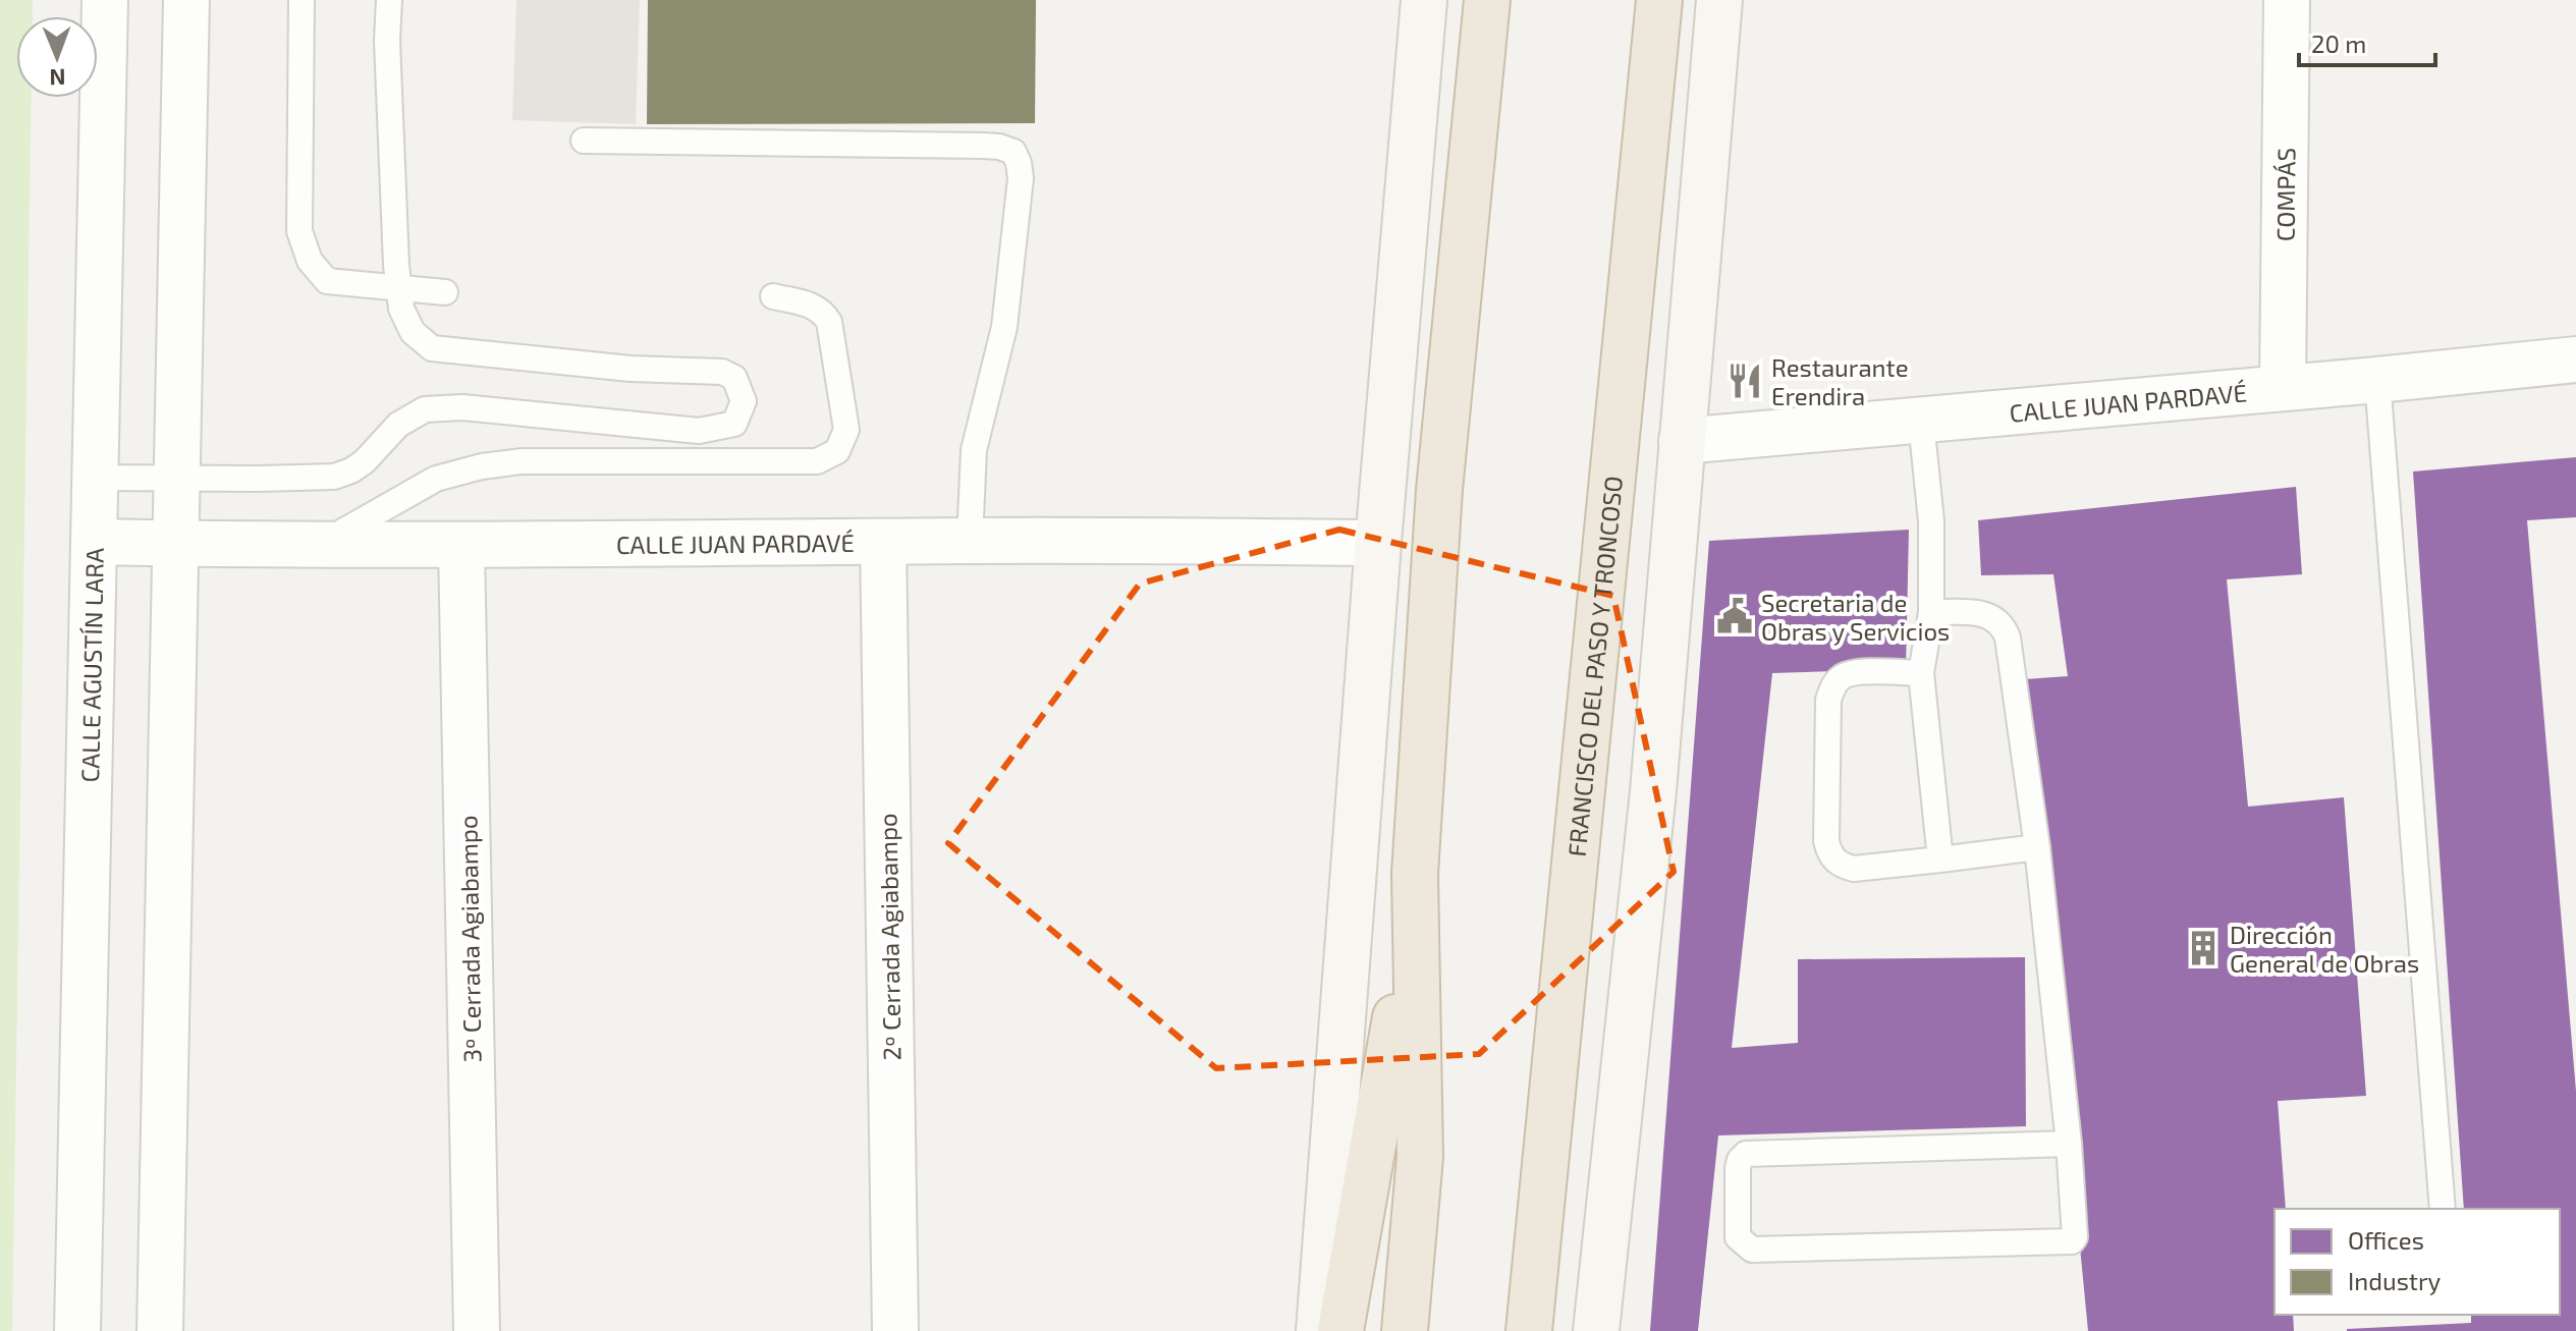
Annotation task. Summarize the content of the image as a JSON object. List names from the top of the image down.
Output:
{
  "streets": {
    "highway": ["FRANCISCO DEL PASO Y TRONCOSO"],
    "street": [
      "COMPÁS",
      "CALLE JUAN PARDAVÉ",
      "CALLE AGUSTÍN LARA",
      "2º Cerrada Agiabampo",
      "3º Cerrada Agiabampo"
    ]
  },
  "crossings": [
    ["COMPÁS", "CALLE JUAN PARDAVÉ"],
    ["CALLE JUAN PARDAVÉ", "CALLE AGUSTÍN LARA"],
    ["CALLE JUAN PARDAVÉ", "2º Cerrada Agiabampo"],
    ["CALLE JUAN PARDAVÉ", "3º Cerrada Agiabampo"]
  ],
  "places": {
    "restaurant": ["Restaurante Erendira"],
    "public building": ["Secretaria de Obras y Servicios"],
    "building": ["Dirección General de Obras"]
  },
  "legend": ["Offices", "Industry"],
  "scale_bar": "20 m",
  "north": "bottom"
}
